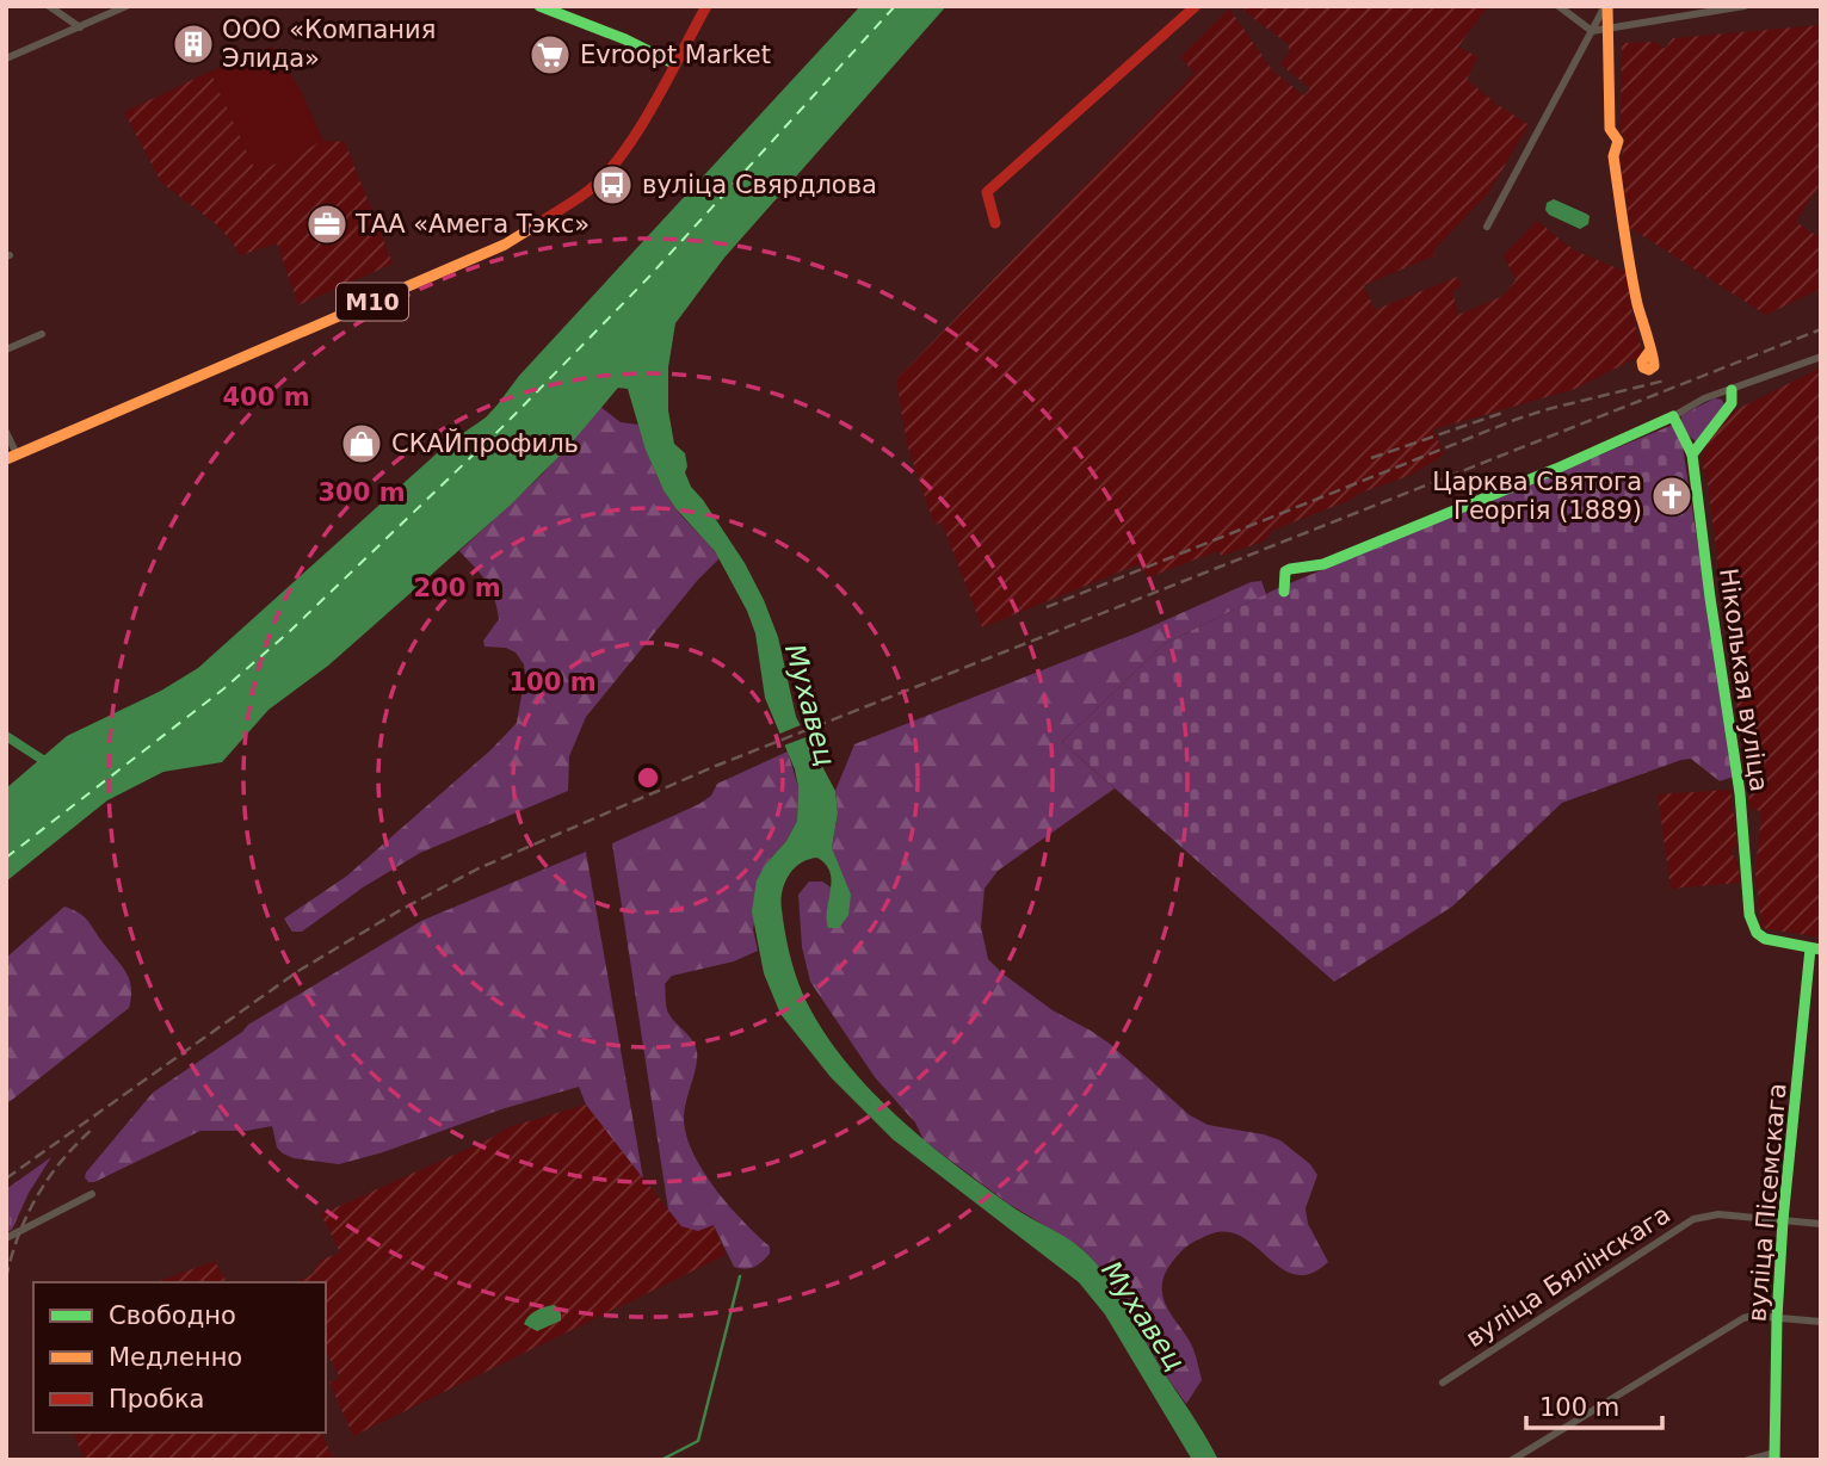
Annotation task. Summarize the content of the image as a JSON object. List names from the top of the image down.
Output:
{
  "streets": {
    "street": [
      "М10",
      "Ніколькая вуліца",
      "вуліца Пісемскага",
      "вуліца Бялінскага"
    ]
  },
  "crossings": [
    ["Ніколькая вуліца", "вуліца Пісемскага"],
    ["вуліца Пісемскага", "вуліца Бялінскага"]
  ],
  "water": ["Мухавец"],
  "places": {
    "building": ["ООО «Компания Элида»"],
    "supermarket": ["Evroopt Market"],
    "bus stop": ["вуліца Свярдлова"],
    "office": ["ТАА «Амега Тэкс»"],
    "shop": ["СКАЙпрофиль"],
    "church": ["Царква Святога Георгія (1889)"]
  },
  "legend": ["Свободно", "Медленно", "Пробка"],
  "scale_bar": "100 m",
  "rings": [
    "400 m",
    "300 m",
    "200 m",
    "100 m"
  ]
}
